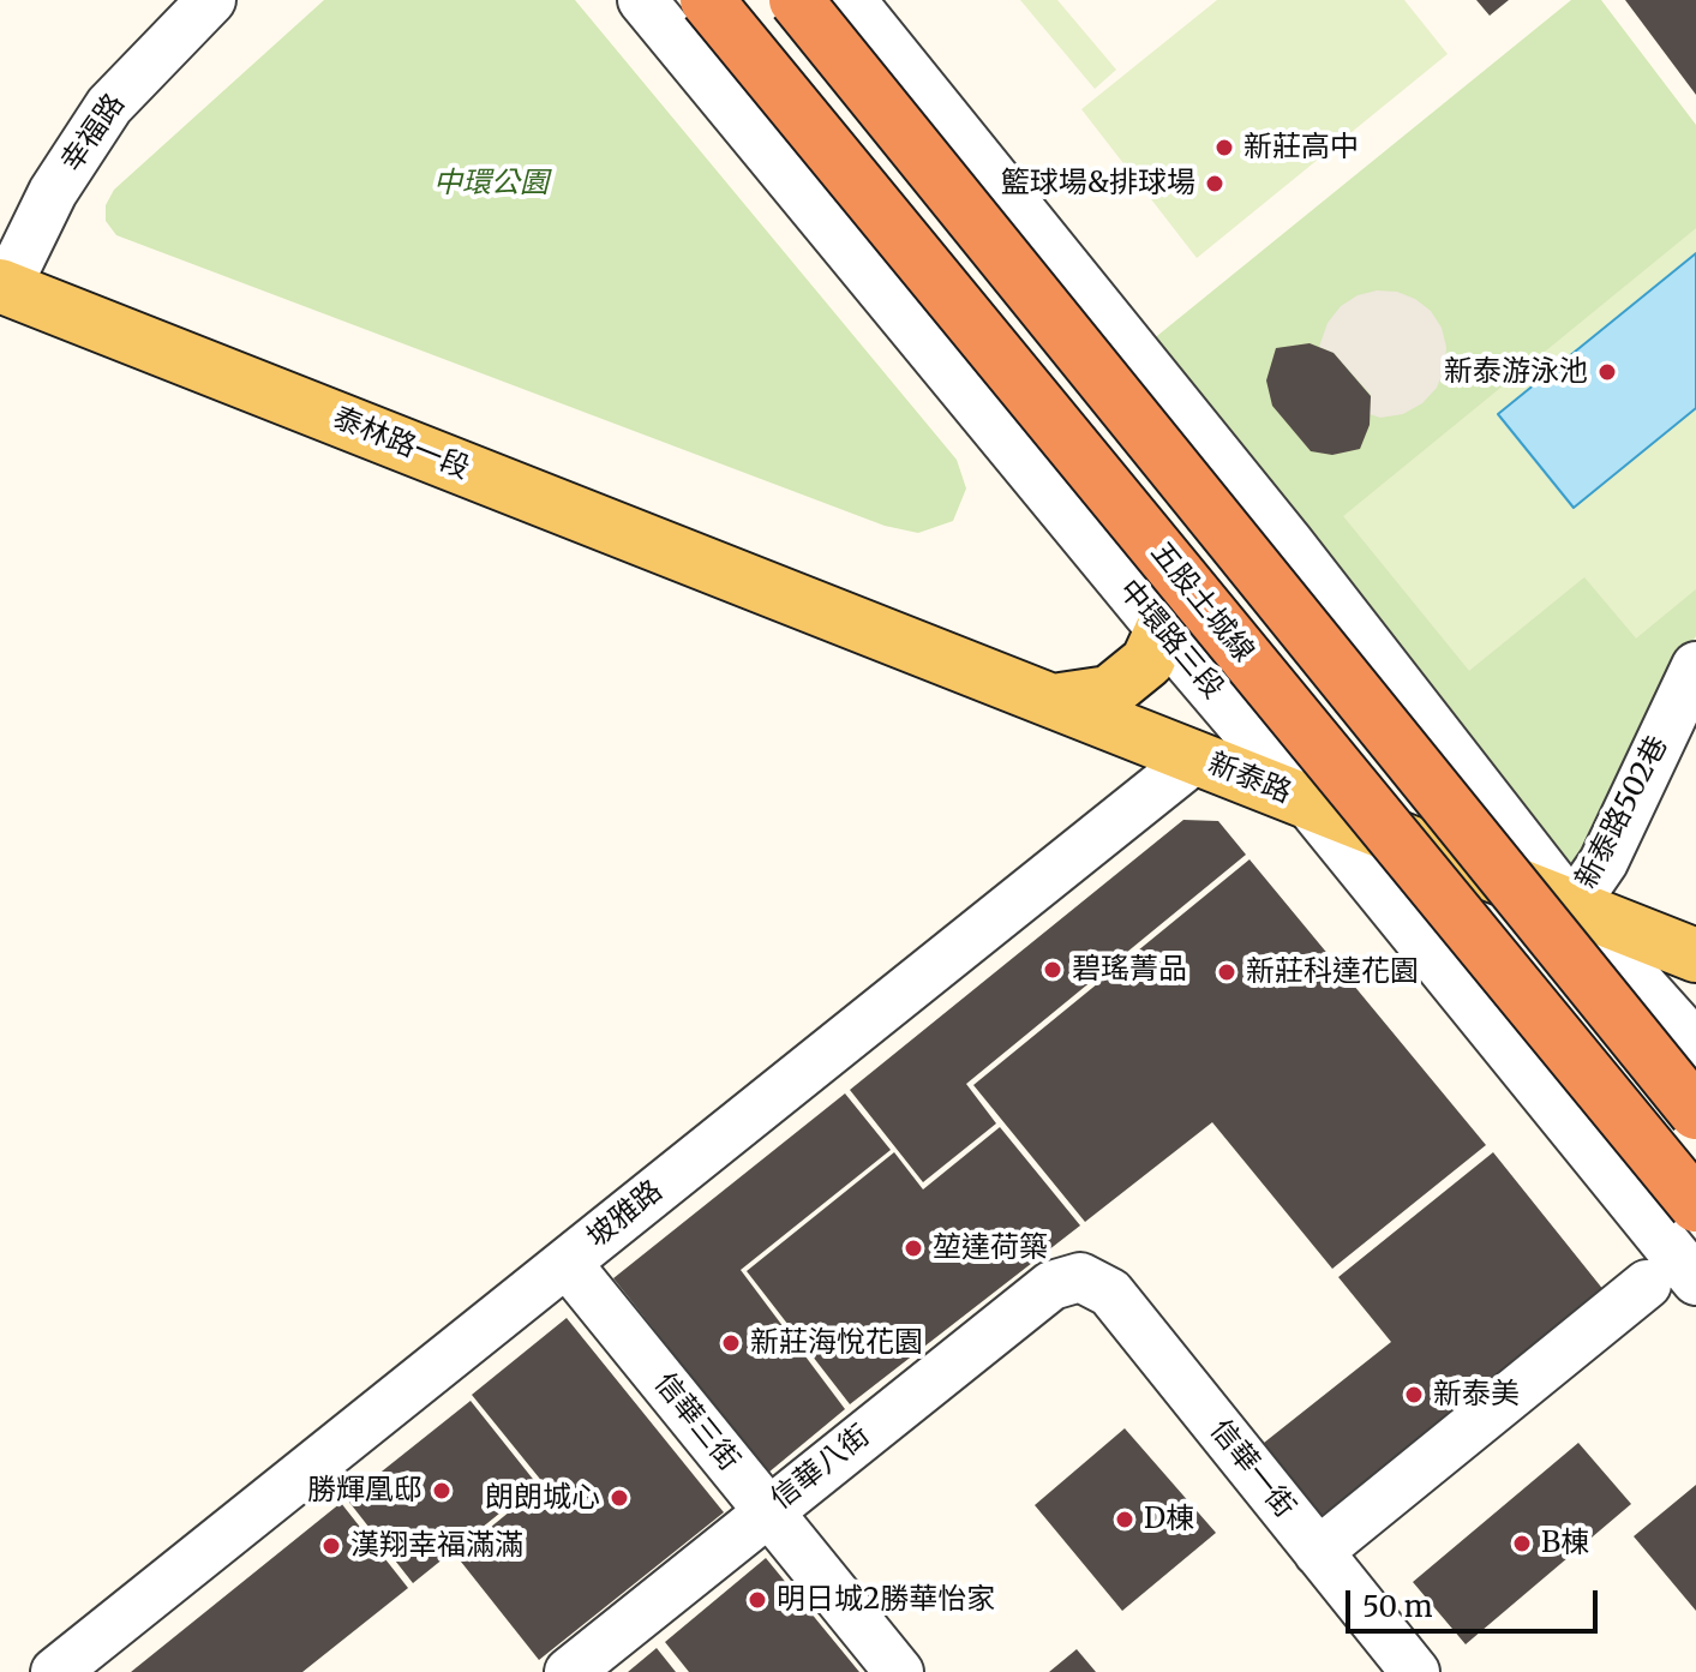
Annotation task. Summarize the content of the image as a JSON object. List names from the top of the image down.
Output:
{
  "streets": {
    "highway": ["五股土城線"],
    "main road": ["泰林路一段", "新泰路"],
    "street": [
      "幸福路",
      "中環路三段",
      "新泰路502巷",
      "坡雅路",
      "信華三街",
      "信華八街",
      "信華一街"
    ]
  },
  "crossings": [
    ["幸福路", "泰林路一段"],
    ["泰林路一段", "新泰路"],
    ["中環路三段", "新泰路"],
    ["新泰路", "新泰路502巷"],
    ["新泰路", "坡雅路"],
    ["坡雅路", "信華三街"],
    ["信華三街", "信華八街"],
    ["信華八街", "信華一街"]
  ],
  "parks": ["中環公園"],
  "places": [
    "新莊高中",
    "籃球場&排球場",
    "新泰游泳池",
    "碧瑤菁品",
    "新莊科達花園",
    "堃達荷築",
    "新莊海悅花園",
    "新泰美",
    "勝輝凰邸",
    "朗朗城心",
    "D棟",
    "B棟",
    "漢翔幸福滿滿",
    "明日城2勝華怡家"
  ],
  "scale_bar": "50 m"
}
